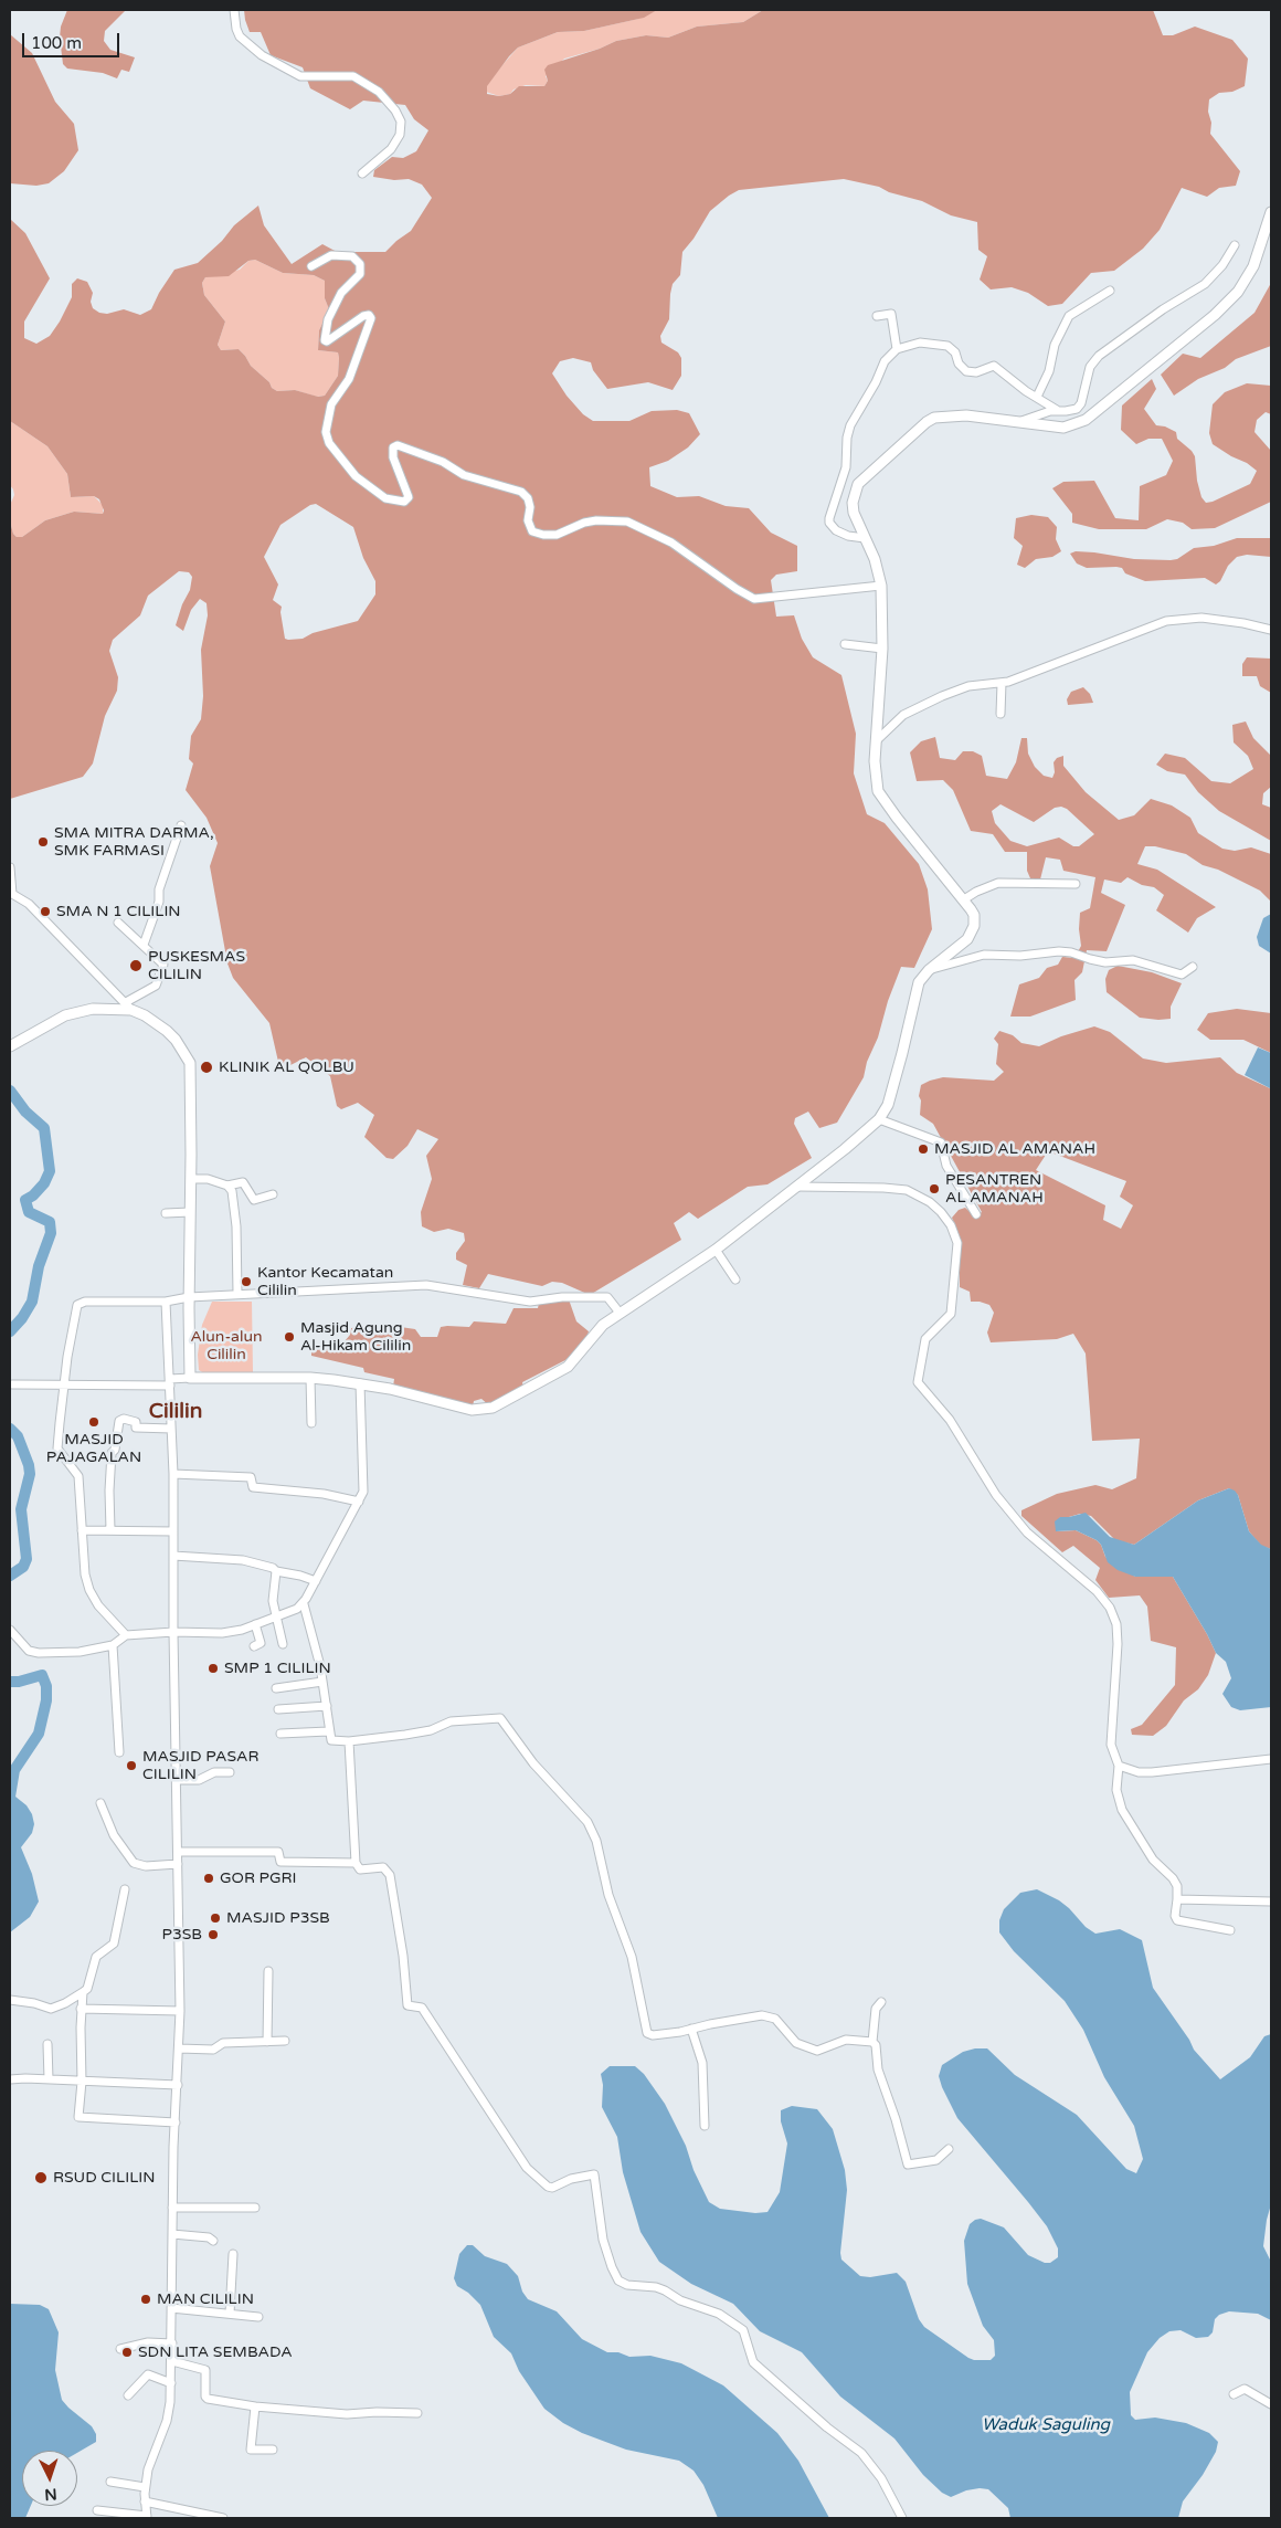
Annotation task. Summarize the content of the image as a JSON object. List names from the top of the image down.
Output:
{
  "districts": ["Cililin"],
  "water": ["Waduk Saguling"],
  "parks": ["Alun-alun Cililin"],
  "places": [
    "SMA MITRA DARMA, SMK FARMASI",
    "SMA N 1 CILILIN",
    "PUSKESMAS CILILIN",
    "KLINIK AL QOLBU",
    "MASJID AL AMANAH",
    "PESANTREN AL AMANAH",
    "Kantor Kecamatan Cililin",
    "Masjid Agung Al-Hikam Cililin",
    "MASJID PAJAGALAN",
    "SMP 1 CILILIN",
    "MASJID PASAR CILILIN",
    "GOR PGRI",
    "MASJID P3SB",
    "P3SB",
    "RSUD CILILIN",
    "MAN CILILIN",
    "SDN LITA SEMBADA"
  ],
  "scale_bar": "100 m",
  "north": "bottom"
}
